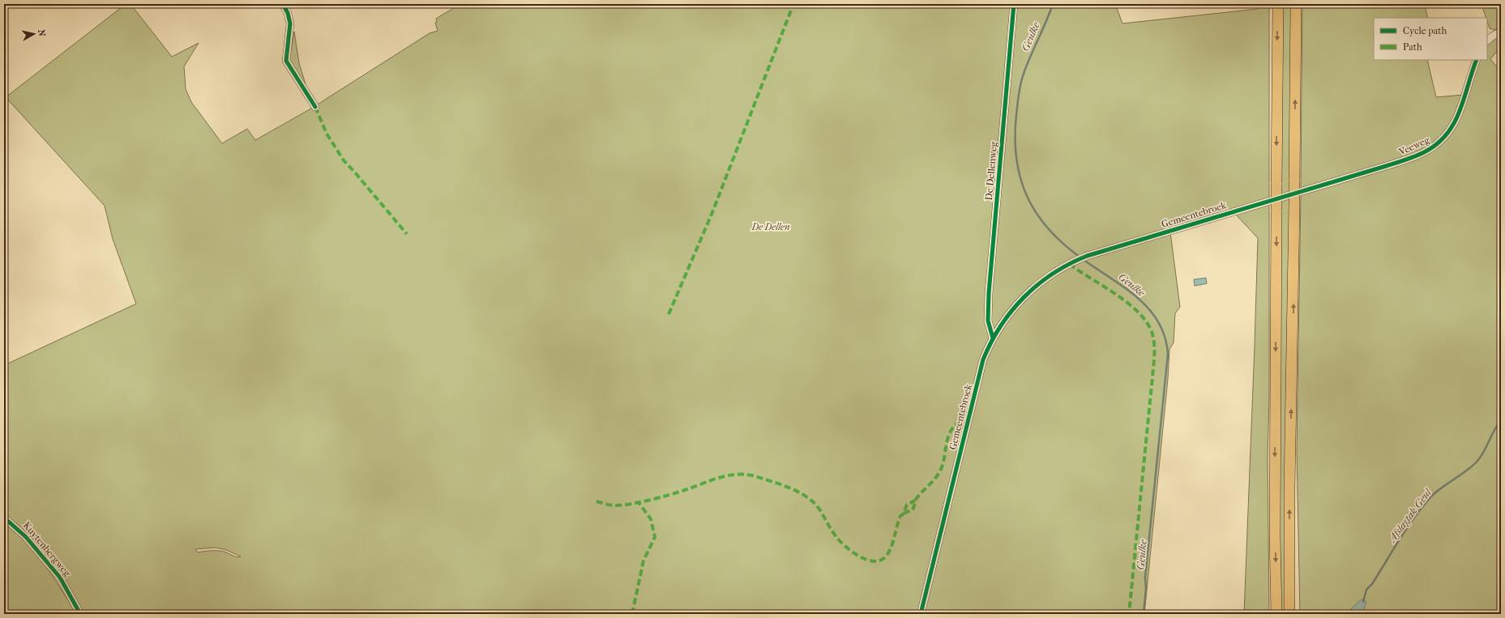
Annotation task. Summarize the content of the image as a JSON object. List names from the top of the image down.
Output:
{
  "streets": {
    "street": [
      "Veeweg",
      "De Dellenweg",
      "Gemeentebroek",
      "Kuytenbergweg"
    ]
  },
  "crossings": [
    ["Veeweg", "Gemeentebroek"],
    ["De Dellenweg", "Gemeentebroek"]
  ],
  "water": ["Geulke", "Afslagtak Geul"],
  "parks": ["De Dellen"],
  "legend": ["Cycle path", "Path"],
  "north": "right"
}
